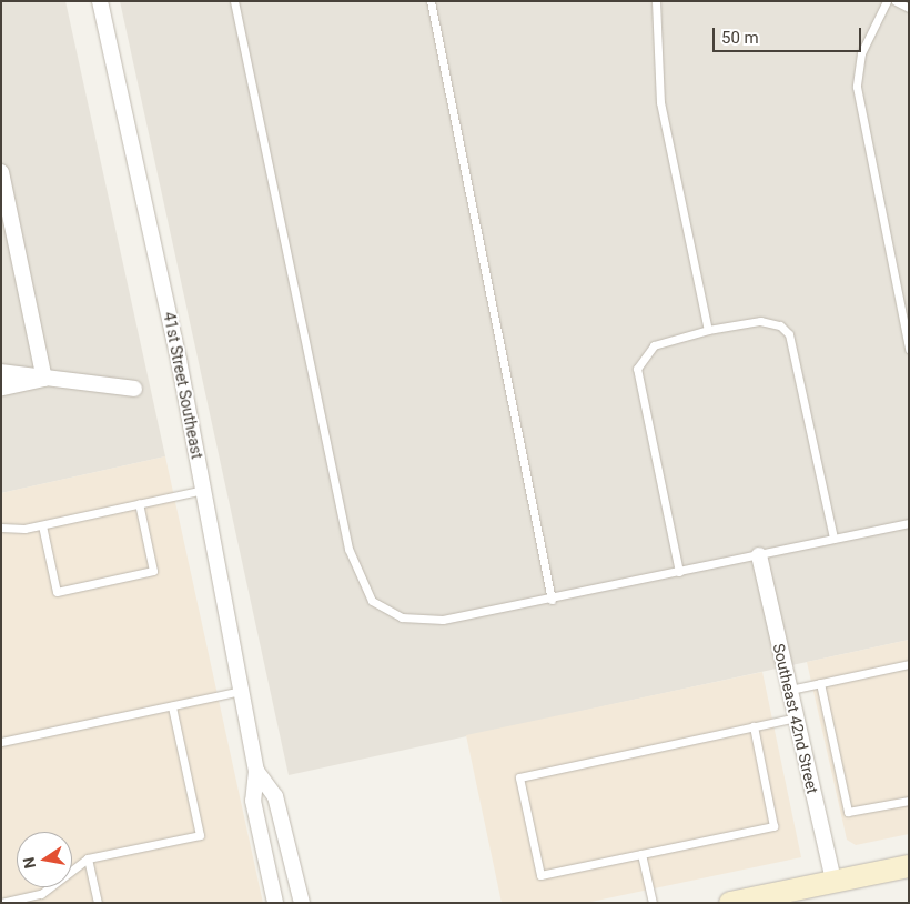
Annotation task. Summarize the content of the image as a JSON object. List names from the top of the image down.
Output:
{
  "streets": {
    "street": ["41st Street Southeast", "Southeast 42nd Street"]
  },
  "scale_bar": "50 m",
  "north": "left"
}
